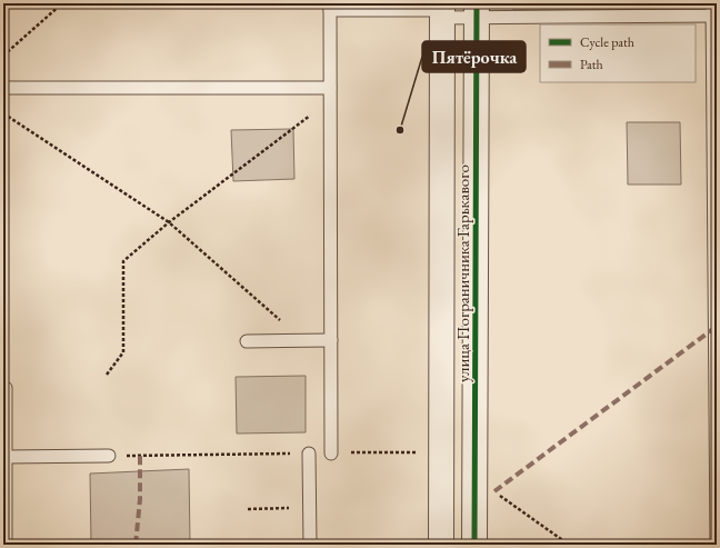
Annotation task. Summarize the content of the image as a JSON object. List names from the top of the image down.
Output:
{
  "streets": {
    "street": ["улица Пограничника Гарькавого"]
  },
  "places": ["Пятёрочка"],
  "legend": ["Cycle path", "Path"]
}
